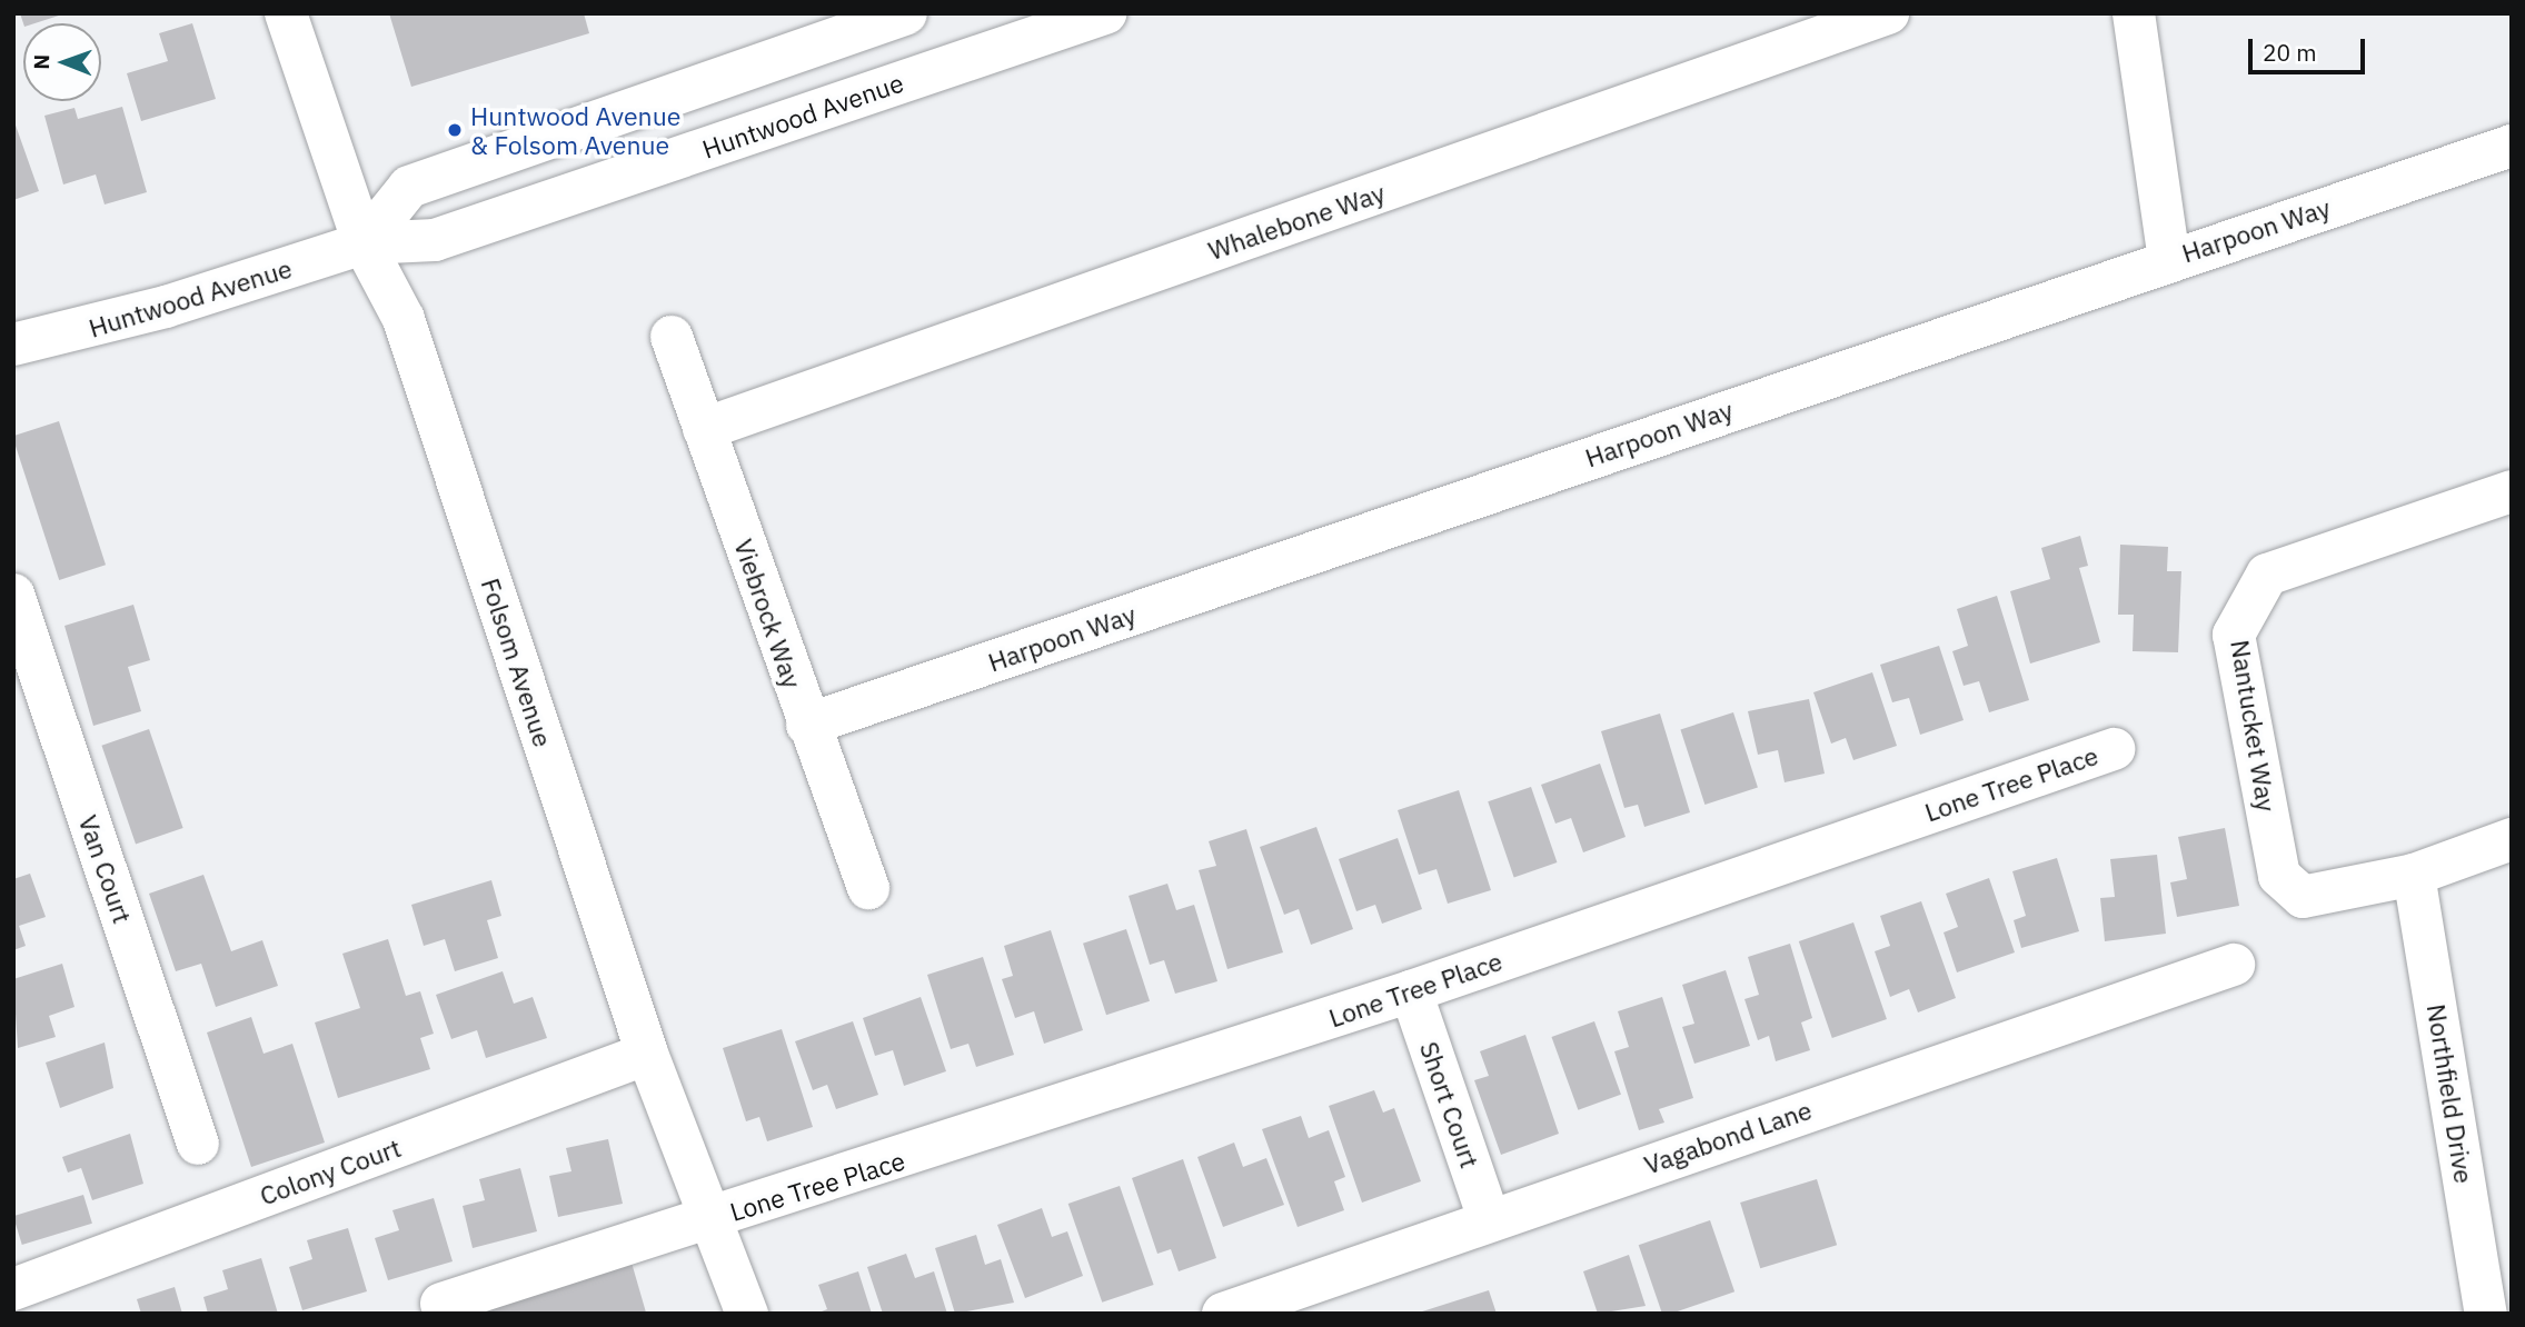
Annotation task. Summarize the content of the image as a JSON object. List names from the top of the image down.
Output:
{
  "streets": {
    "street": [
      "Huntwood Avenue",
      "Whalebone Way",
      "Harpoon Way",
      "Viebrock Way",
      "Folsom Avenue",
      "Nantucket Way",
      "Lone Tree Place",
      "Van Court",
      "Northfield Drive",
      "Short Court",
      "Vagabond Lane",
      "Colony Court"
    ]
  },
  "crossings": [
    ["Huntwood Avenue", "Folsom Avenue"],
    ["Whalebone Way", "Viebrock Way"],
    ["Harpoon Way", "Viebrock Way"],
    ["Folsom Avenue", "Lone Tree Place"],
    ["Folsom Avenue", "Colony Court"],
    ["Nantucket Way", "Northfield Drive"],
    ["Lone Tree Place", "Short Court"],
    ["Short Court", "Vagabond Lane"]
  ],
  "places": ["Huntwood Avenue & Folsom Avenue"],
  "scale_bar": "20 m",
  "north": "left"
}
